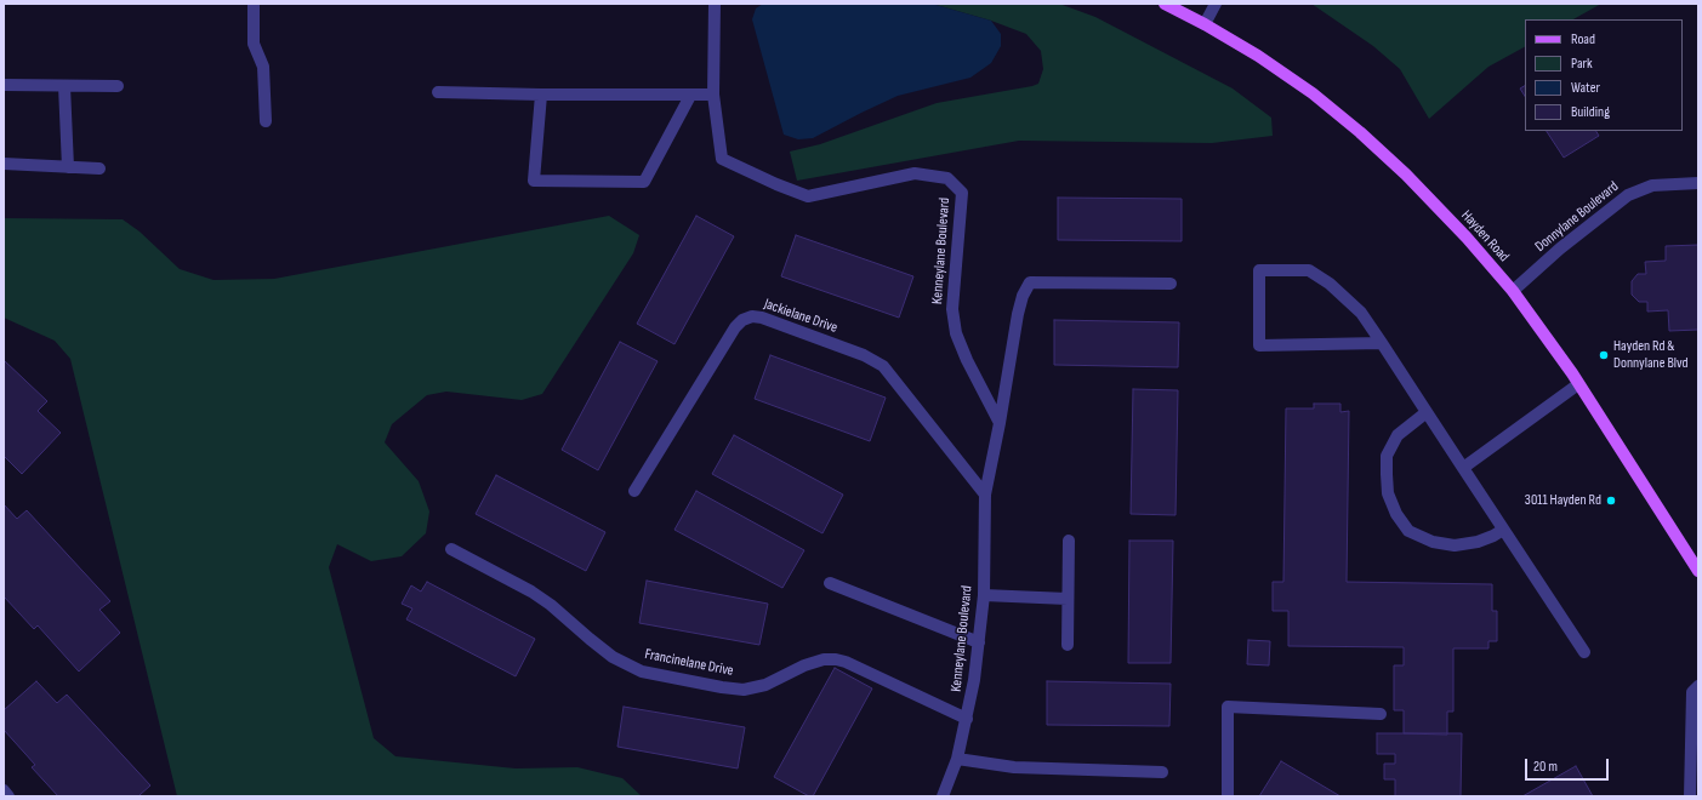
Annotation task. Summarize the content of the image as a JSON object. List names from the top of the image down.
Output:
{
  "streets": {
    "main road": ["Hayden Road"],
    "street": [
      "Donnylane Boulevard",
      "Kenneylane Boulevard",
      "Jackielane Drive",
      "Francinelane Drive"
    ]
  },
  "crossings": [
    ["Donnylane Boulevard", "Hayden Road"],
    ["Kenneylane Boulevard", "Jackielane Drive"],
    ["Kenneylane Boulevard", "Francinelane Drive"]
  ],
  "places": ["Hayden Rd & Donnylane Blvd", "3011 Hayden Rd"],
  "legend": [
    "Road",
    "Park",
    "Water",
    "Building"
  ],
  "scale_bar": "20 m"
}
